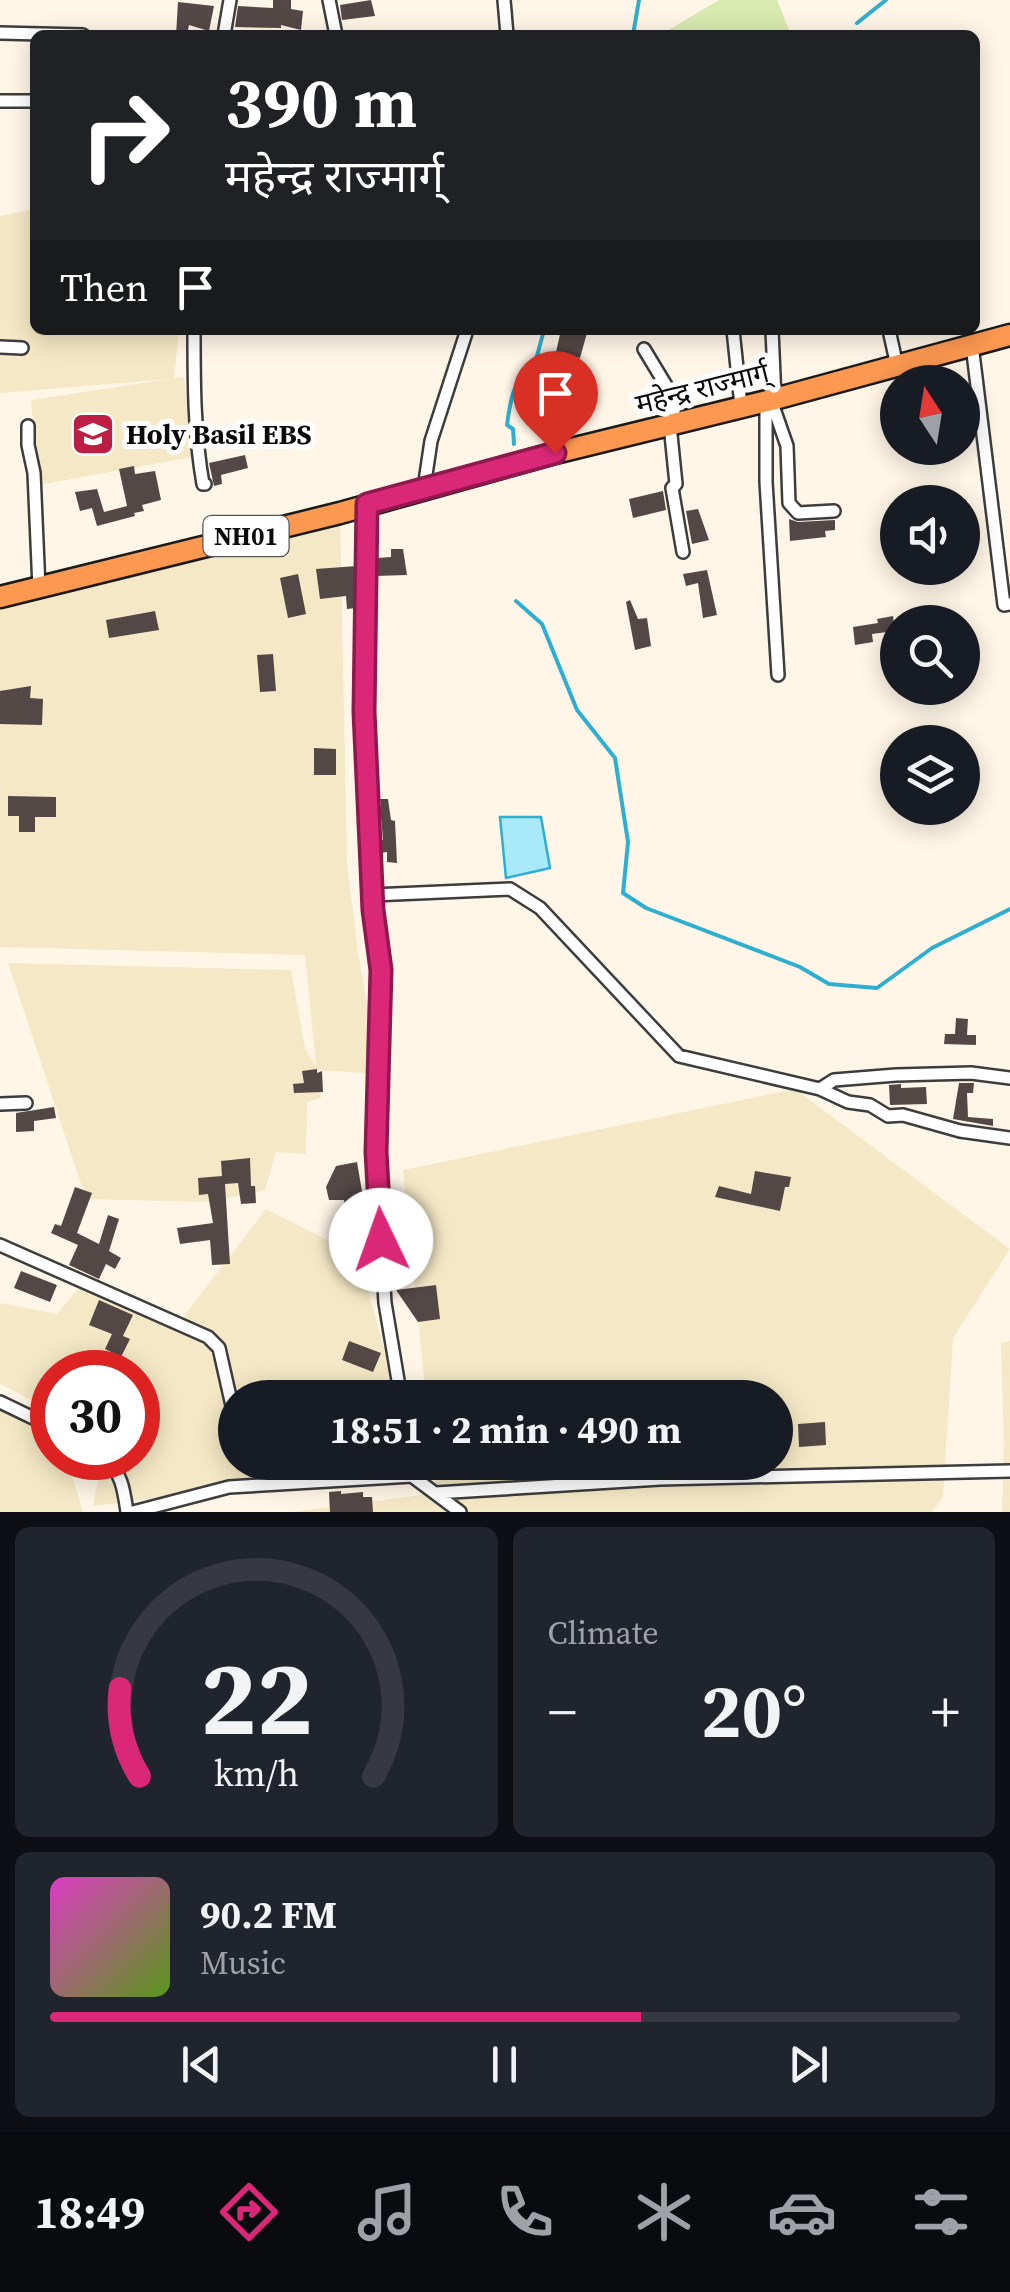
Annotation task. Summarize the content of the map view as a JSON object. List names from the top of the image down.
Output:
{
  "streets": {
    "highway": ["महेन्द्र राज्मार्ग्", "NH01"]
  },
  "places": {
    "school or university": ["Holy Basil EBS"]
  },
  "north": "top",
  "page": {
    "turn": ["390 m", "महेन्द्र राज्मार्ग्"],
    "then": "Then",
    "limit": "30",
    "trip": "18:51 · 2 min · 490 m",
    "tile": "Climate",
    "heat": ["−", "20°", "+"],
    "song": ["90.2 FM", "Music"],
    "tabs": "18:49",
    "gauge": ["22", "km/h"]
  }
}
